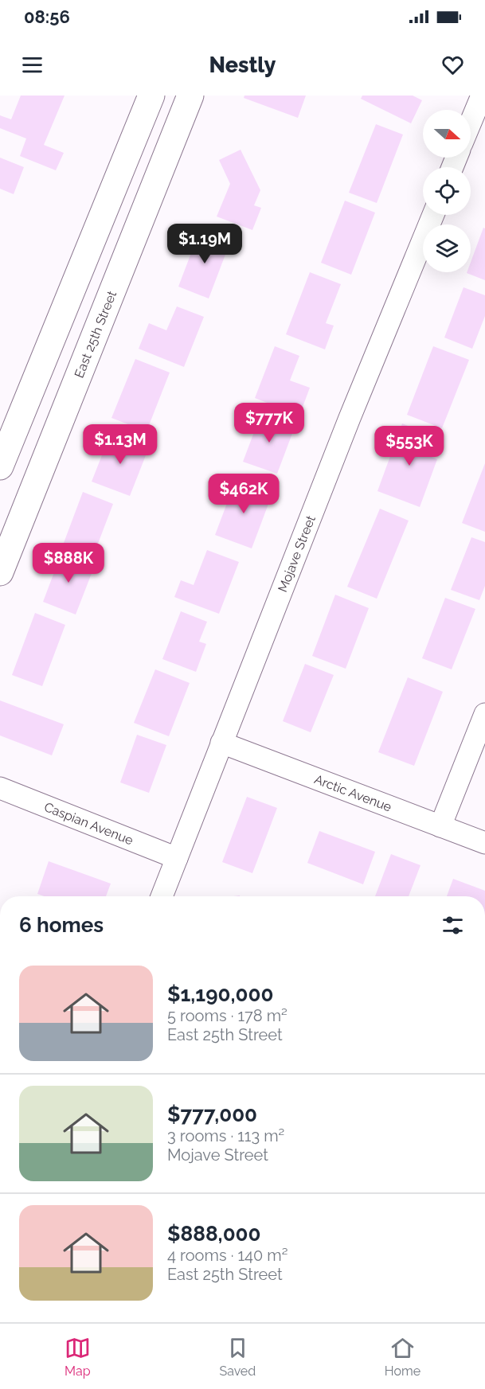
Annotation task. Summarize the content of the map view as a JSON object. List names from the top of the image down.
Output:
{
  "streets": {
    "street": [
      "East 25th Street",
      "Mojave Street",
      "Arctic Avenue",
      "Caspian Avenue"
    ]
  },
  "crossings": [
    ["Mojave Street", "Arctic Avenue"],
    ["Mojave Street", "Caspian Avenue"]
  ],
  "north": "right",
  "page": {
    "status": "08:56",
    "header": "Nestly",
    "price": [
      "$1.19M",
      "$777K",
      "$1.13M",
      "$553K",
      "$462K",
      "$888K"
    ],
    "heading": "6 homes",
    "list": [
      {
        "name": "$1,190,000",
        "note": "5 rooms · 178 m² · East 25th Street"
      },
      {
        "name": "$777,000",
        "note": "3 rooms · 113 m² · Mojave Street"
      },
      {
        "name": "$888,000",
        "note": "4 rooms · 140 m² · East 25th Street"
      }
    ],
    "tabs": ["Map", "Saved", "Home"]
  }
}
